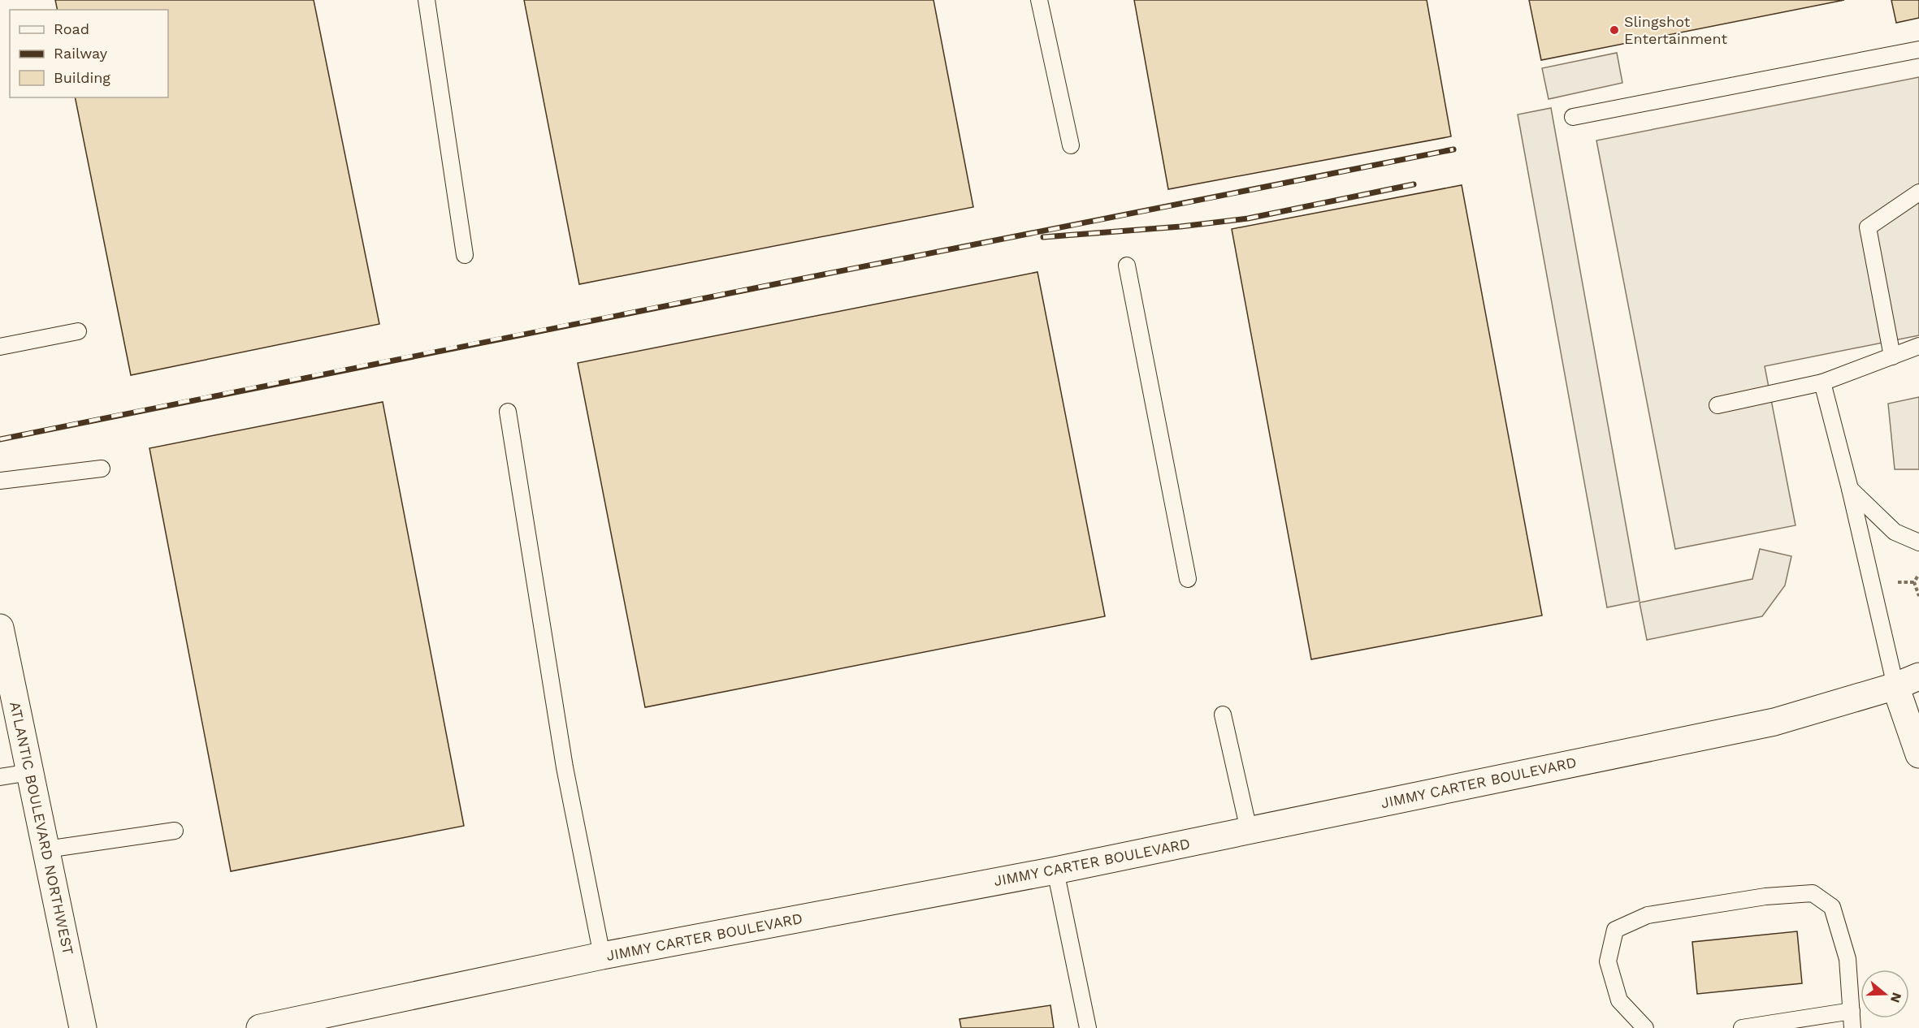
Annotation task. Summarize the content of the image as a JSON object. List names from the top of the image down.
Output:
{
  "streets": {
    "main road": ["JIMMY CARTER BOULEVARD", "ATLANTIC BOULEVARD NORTHWEST"]
  },
  "places": ["Slingshot Entertainment"],
  "legend": ["Road", "Railway", "Building"],
  "north": "right"
}
